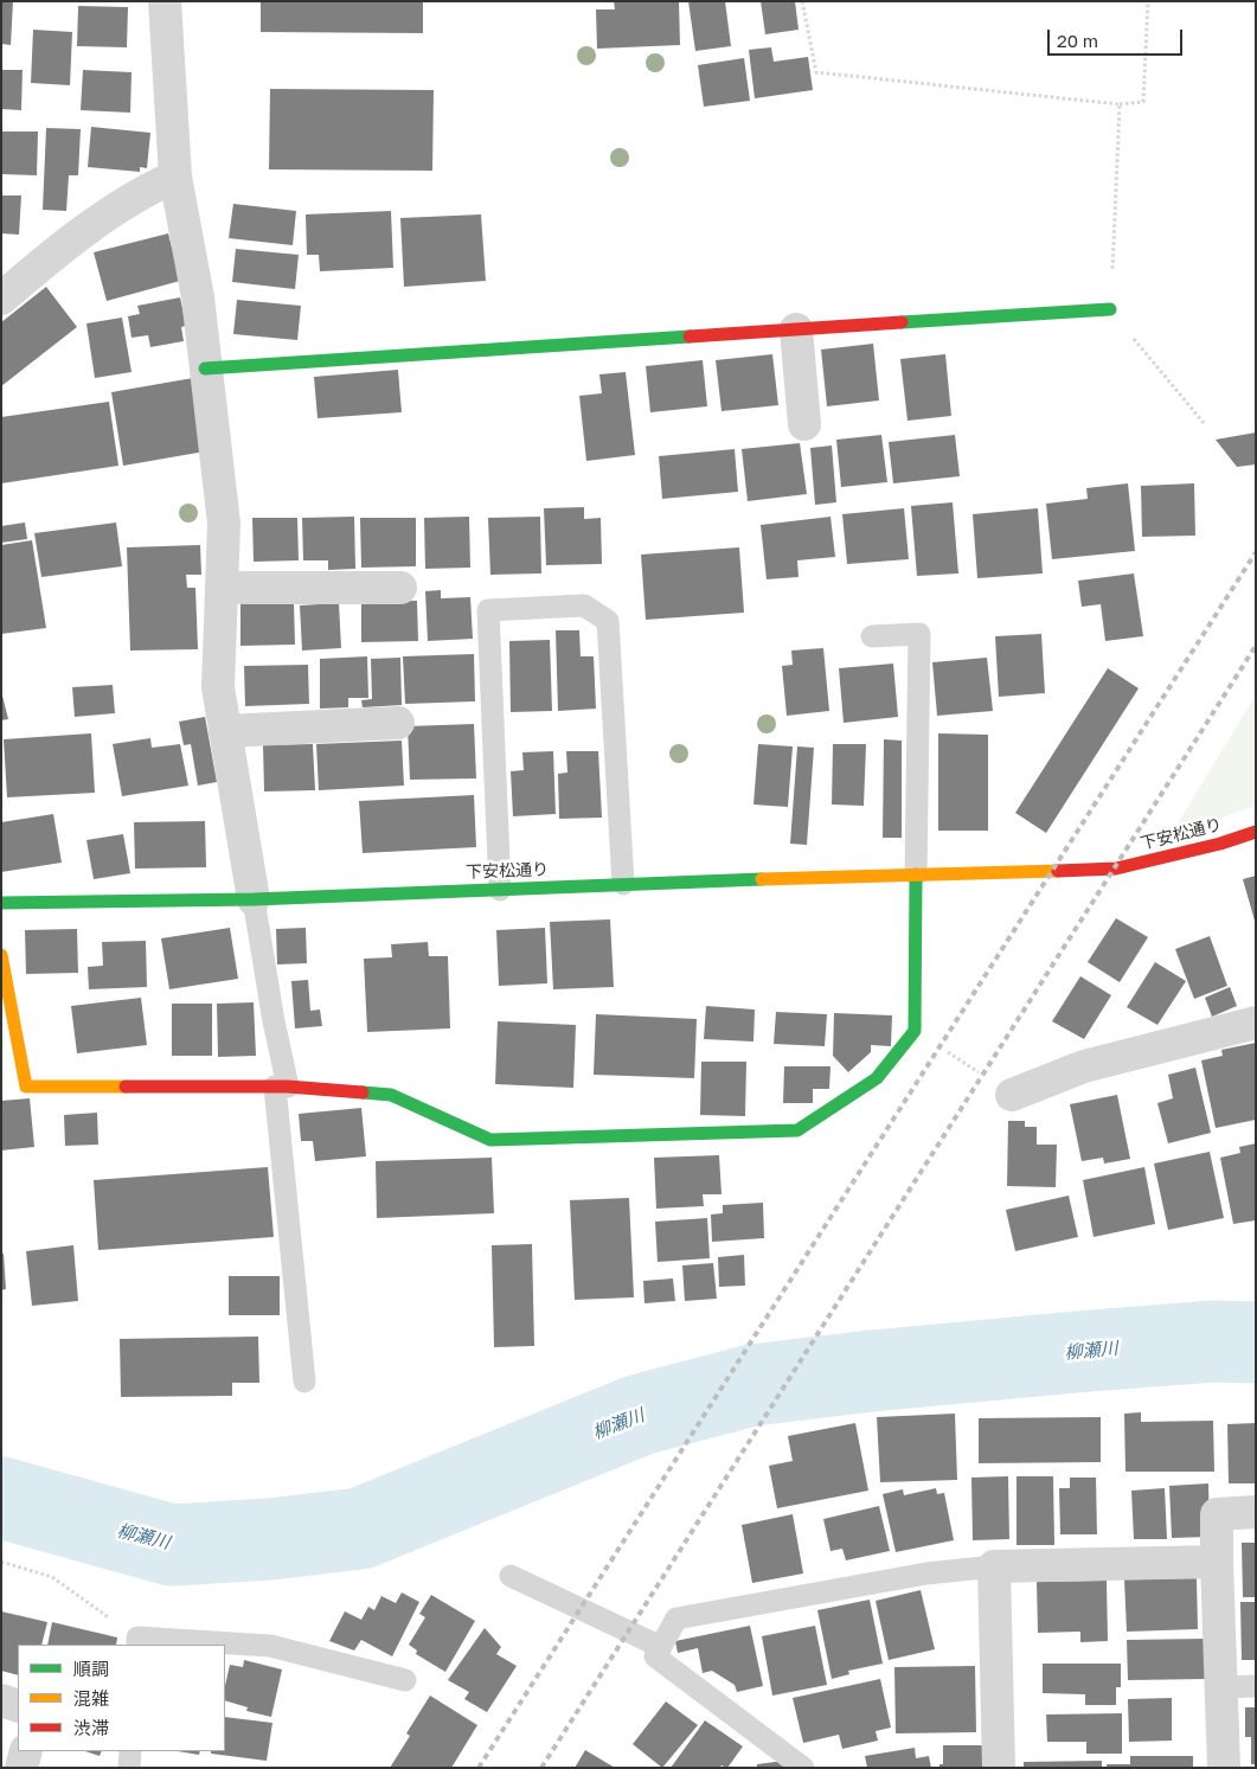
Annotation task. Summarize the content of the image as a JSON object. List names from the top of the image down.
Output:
{
  "streets": {
    "street": ["下安松通り"]
  },
  "water": ["柳瀬川"],
  "legend": ["順調", "混雑", "渋滞"],
  "scale_bar": "20 m"
}
